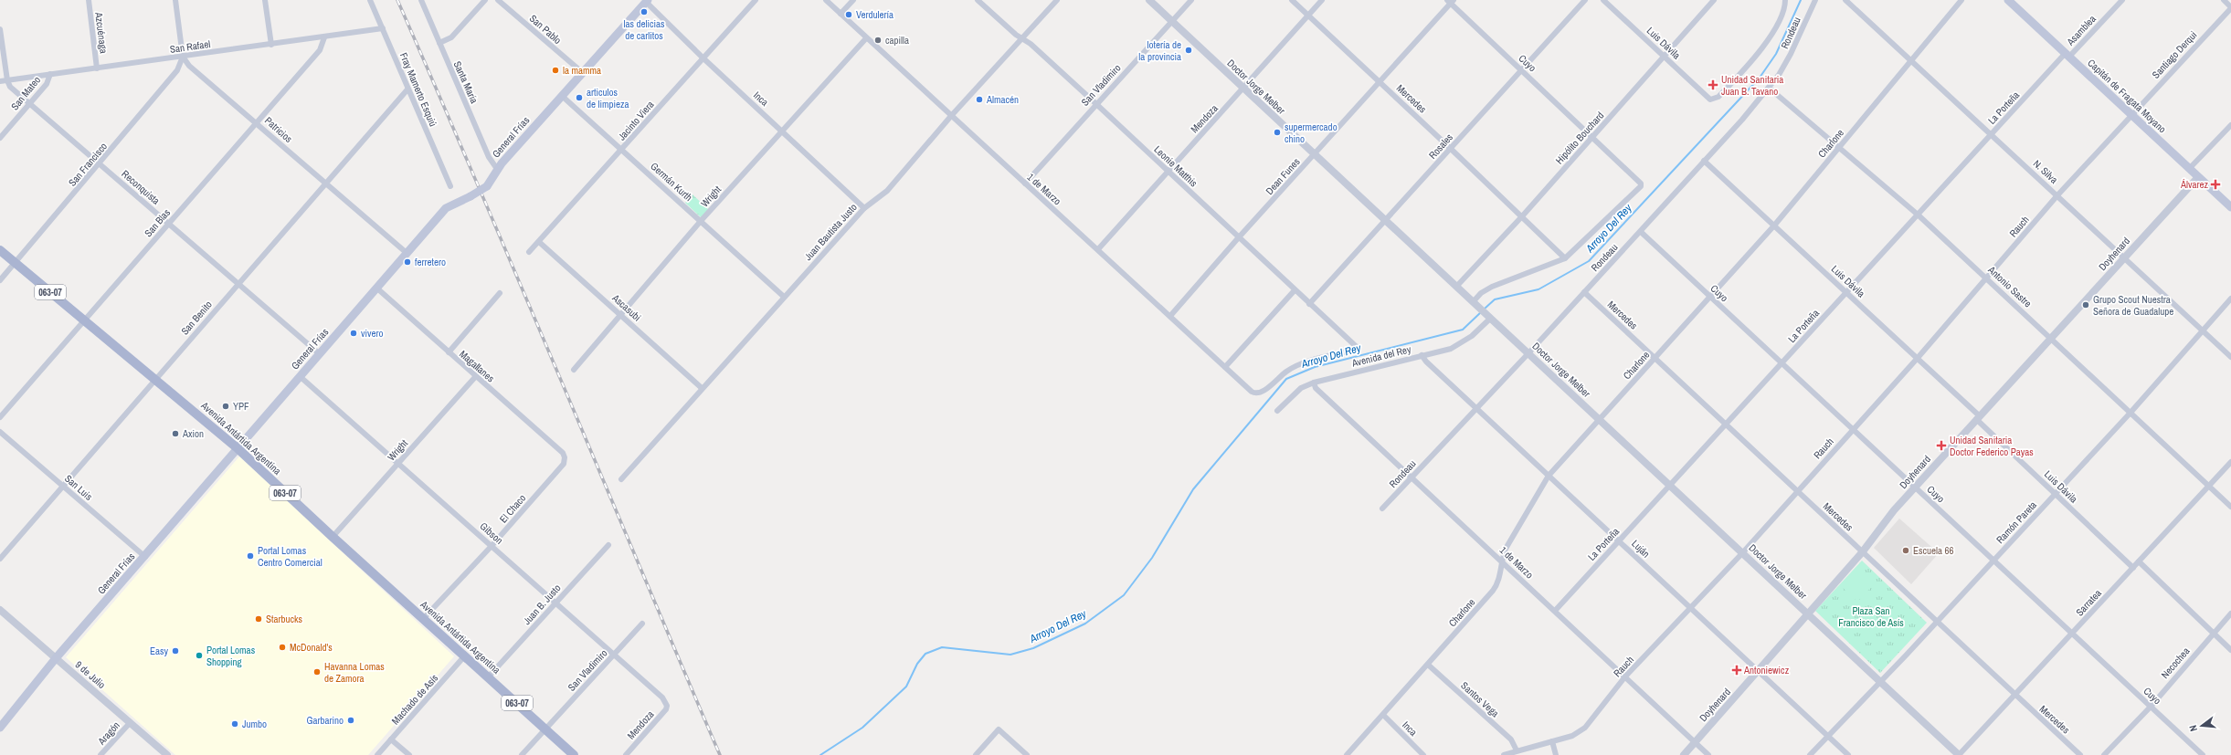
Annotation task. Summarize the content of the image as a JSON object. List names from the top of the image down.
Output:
{
  "streets": {
    "main road": [
      "Capitán de Fragata Moyano",
      "General Frías",
      "063-07",
      "Avenida Antártida Argentina"
    ],
    "street": [
      "San Pablo",
      "Asamblea",
      "Azcuénaga",
      "Rondeau",
      "Luis Dávila",
      "San Rafael",
      "Santiago Derqui",
      "Cuyo",
      "Santa María",
      "San Vladimiro",
      "Doctor Jorge Melber",
      "Fray Mamerto Esquiú",
      "San Mateo",
      "Inca",
      "Mercedes",
      "La Porteña",
      "Mendoza",
      "Jacinto Viera",
      "Patricios",
      "Hipólito Bouchard",
      "Charlone",
      "Rosales",
      "San Francisco",
      "Leonie Matthis",
      "N. Silva",
      "Dean Funes",
      "Germán Kurth",
      "Reconquista",
      "1 de Marzo",
      "Wright",
      "San Blas",
      "Rauch",
      "Juan Bautista Justo",
      "Doyhenard",
      "Antonio Sastre",
      "Ascasubi",
      "San Benito",
      "Avenida del Rey",
      "Magallanes",
      "San Luis",
      "El Chaco",
      "Ramón Pareta",
      "Gibson",
      "Luján",
      "Sarratea",
      "Juan B. Justo",
      "Necochea",
      "9 de Julio",
      "Machado de Asís",
      "Santos Vega",
      "Aragón"
    ]
  },
  "crossings": [
    ["San Pablo", "General Frías"],
    ["Asamblea", "Capitán de Fragata Moyano"],
    ["Asamblea", "La Porteña"],
    ["Azcuénaga", "San Rafael"],
    ["Rondeau", "Luis Dávila"],
    ["Rondeau", "Cuyo"],
    ["Rondeau", "Doctor Jorge Melber"],
    ["Rondeau", "Mercedes"],
    ["Rondeau", "1 de Marzo"],
    ["Rondeau", "Antonio Sastre"],
    ["Rondeau", "Luján"],
    ["Luis Dávila", "La Porteña"],
    ["Luis Dávila", "Hipólito Bouchard"],
    ["Luis Dávila", "Charlone"],
    ["Luis Dávila", "Rauch"],
    ["Luis Dávila", "Doyhenard"],
    ["Luis Dávila", "Ramón Pareta"],
    ["Luis Dávila", "Sarratea"],
    ["San Rafael", "Fray Mamerto Esquiú"],
    ["San Rafael", "San Mateo"],
    ["San Rafael", "Patricios"],
    ["San Rafael", "San Francisco"],
    ["San Rafael", "Reconquista"],
    ["San Rafael", "San Blas"],
    ["Santiago Derqui", "Capitán de Fragata Moyano"],
    ["Santiago Derqui", "Rauch"],
    ["Cuyo", "Mercedes"],
    ["Cuyo", "La Porteña"],
    ["Cuyo", "Hipólito Bouchard"],
    ["Cuyo", "Charlone"],
    ["Cuyo", "Rosales"],
    ["Cuyo", "Dean Funes"],
    ["Cuyo", "Rauch"],
    ["Cuyo", "Doyhenard"],
    ["Cuyo", "Ramón Pareta"],
    ["Cuyo", "Sarratea"],
    ["Cuyo", "Necochea"],
    ["Santa María", "General Frías"],
    ["San Vladimiro", "Doctor Jorge Melber"],
    ["San Vladimiro", "Leonie Matthis"],
    ["San Vladimiro", "1 de Marzo"],
    ["San Vladimiro", "Avenida Antártida Argentina"],
    ["San Vladimiro", "Gibson"],
    ["Doctor Jorge Melber", "La Porteña"],
    ["Doctor Jorge Melber", "Mendoza"],
    ["Doctor Jorge Melber", "Hipólito Bouchard"],
    ["Doctor Jorge Melber", "Charlone"],
    ["Doctor Jorge Melber", "Rosales"],
    ["Doctor Jorge Melber", "Dean Funes"],
    ["Doctor Jorge Melber", "Rauch"],
    ["Doctor Jorge Melber", "Doyhenard"],
    ["Doctor Jorge Melber", "Avenida del Rey"],
    ["Doctor Jorge Melber", "Ramón Pareta"],
    ["Doctor Jorge Melber", "Sarratea"],
    ["Fray Mamerto Esquiú", "San Benito"],
    ["San Mateo", "Reconquista"],
    ["Capitán de Fragata Moyano", "La Porteña"],
    ["Capitán de Fragata Moyano", "Rauch"],
    ["Capitán de Fragata Moyano", "Doyhenard"],
    ["Inca", "Jacinto Viera"],
    ["Inca", "General Frías"],
    ["Inca", "Charlone"],
    ["Inca", "Wright"],
    ["Inca", "Juan Bautista Justo"],
    ["Mercedes", "La Porteña"],
    ["Mercedes", "Mendoza"],
    ["Mercedes", "Hipólito Bouchard"],
    ["Mercedes", "Charlone"],
    ["Mercedes", "Rosales"],
    ["Mercedes", "Dean Funes"],
    ["Mercedes", "Rauch"],
    ["Mercedes", "Doyhenard"],
    ["Mercedes", "Ramón Pareta"],
    ["Mercedes", "Sarratea"],
    ["La Porteña", "N. Silva"],
    ["La Porteña", "1 de Marzo"],
    ["La Porteña", "Antonio Sastre"],
    ["La Porteña", "Luján"],
    ["Mendoza", "Leonie Matthis"],
    ["Mendoza", "1 de Marzo"],
    ["Mendoza", "Gibson"],
    ["Jacinto Viera", "Germán Kurth"],
    ["Jacinto Viera", "Ascasubi"],
    ["Patricios", "General Frías"],
    ["Patricios", "San Francisco"],
    ["Patricios", "San Blas"],
    ["Patricios", "San Benito"],
    ["General Frías", "Germán Kurth"],
    ["General Frías", "Reconquista"],
    ["General Frías", "Magallanes"],
    ["General Frías", "Avenida Antártida Argentina"],
    ["General Frías", "San Luis"],
    ["General Frías", "Gibson"],
    ["General Frías", "9 de Julio"],
    ["Charlone", "N. Silva"],
    ["Charlone", "1 de Marzo"],
    ["Charlone", "Antonio Sastre"],
    ["Charlone", "Luján"],
    ["Charlone", "Santos Vega"],
    ["Rosales", "Leonie Matthis"],
    ["San Francisco", "Reconquista"],
    ["San Francisco", "Avenida Antártida Argentina"],
    ["Leonie Matthis", "Dean Funes"],
    ["Leonie Matthis", "Juan Bautista Justo"],
    ["Leonie Matthis", "Avenida del Rey"],
    ["N. Silva", "Rauch"],
    ["N. Silva", "Doyhenard"],
    ["N. Silva", "Ramón Pareta"],
    ["Dean Funes", "1 de Marzo"],
    ["Germán Kurth", "Wright"],
    ["Germán Kurth", "Juan Bautista Justo"],
    ["Reconquista", "San Blas"],
    ["Reconquista", "San Benito"],
    ["1 de Marzo", "Wright"],
    ["1 de Marzo", "Rauch"],
    ["1 de Marzo", "Juan Bautista Justo"],
    ["1 de Marzo", "Doyhenard"],
    ["1 de Marzo", "Avenida del Rey"],
    ["Wright", "Ascasubi"],
    ["Wright", "Magallanes"],
    ["Wright", "Avenida Antártida Argentina"],
    ["Wright", "Gibson"],
    ["San Blas", "Avenida Antártida Argentina"],
    ["Rauch", "Antonio Sastre"],
    ["Rauch", "Luján"],
    ["Rauch", "Santos Vega"],
    ["Juan Bautista Justo", "Ascasubi"],
    ["Doyhenard", "Antonio Sastre"],
    ["Doyhenard", "Luján"],
    ["Antonio Sastre", "Ramón Pareta"],
    ["Antonio Sastre", "Sarratea"],
    ["San Benito", "Avenida Antártida Argentina"],
    ["San Benito", "San Luis"],
    ["Avenida del Rey", "Luján"],
    ["Magallanes", "El Chaco"],
    ["Avenida Antártida Argentina", "El Chaco"],
    ["Avenida Antártida Argentina", "Juan B. Justo"],
    ["Avenida Antártida Argentina", "Machado de Asís"],
    ["El Chaco", "Gibson"],
    ["Ramón Pareta", "Luján"],
    ["Gibson", "Juan B. Justo"],
    ["9 de Julio", "Aragón"]
  ],
  "water": ["Arroyo Del Rey"],
  "parks": ["Plaza San Francisco de Asís"],
  "places": {
    "other": [
      "las delicias de carlitos",
      "Verdulería",
      "capilla",
      "lotería de la provincia",
      "la mamma",
      "articulos de limpieza",
      "Almacén",
      "supermercado chino",
      "ferretero",
      "Grupo Scout Nuestra Señora de Guadalupe",
      "vivero",
      "YPF",
      "Axion",
      "Escuela 66",
      "Portal Lomas Centro Comercial",
      "Starbucks",
      "McDonald's",
      "Easy",
      "Portal Lomas Shopping",
      "Havanna Lomas de Zamora",
      "Garbarino",
      "Jumbo"
    ],
    "health": [
      "Unidad Sanitaria Juan B. Tavano",
      "Álvarez",
      "Unidad Sanitaria Doctor Federico Payas",
      "Antoniewicz"
    ]
  },
  "north": "left"
}
